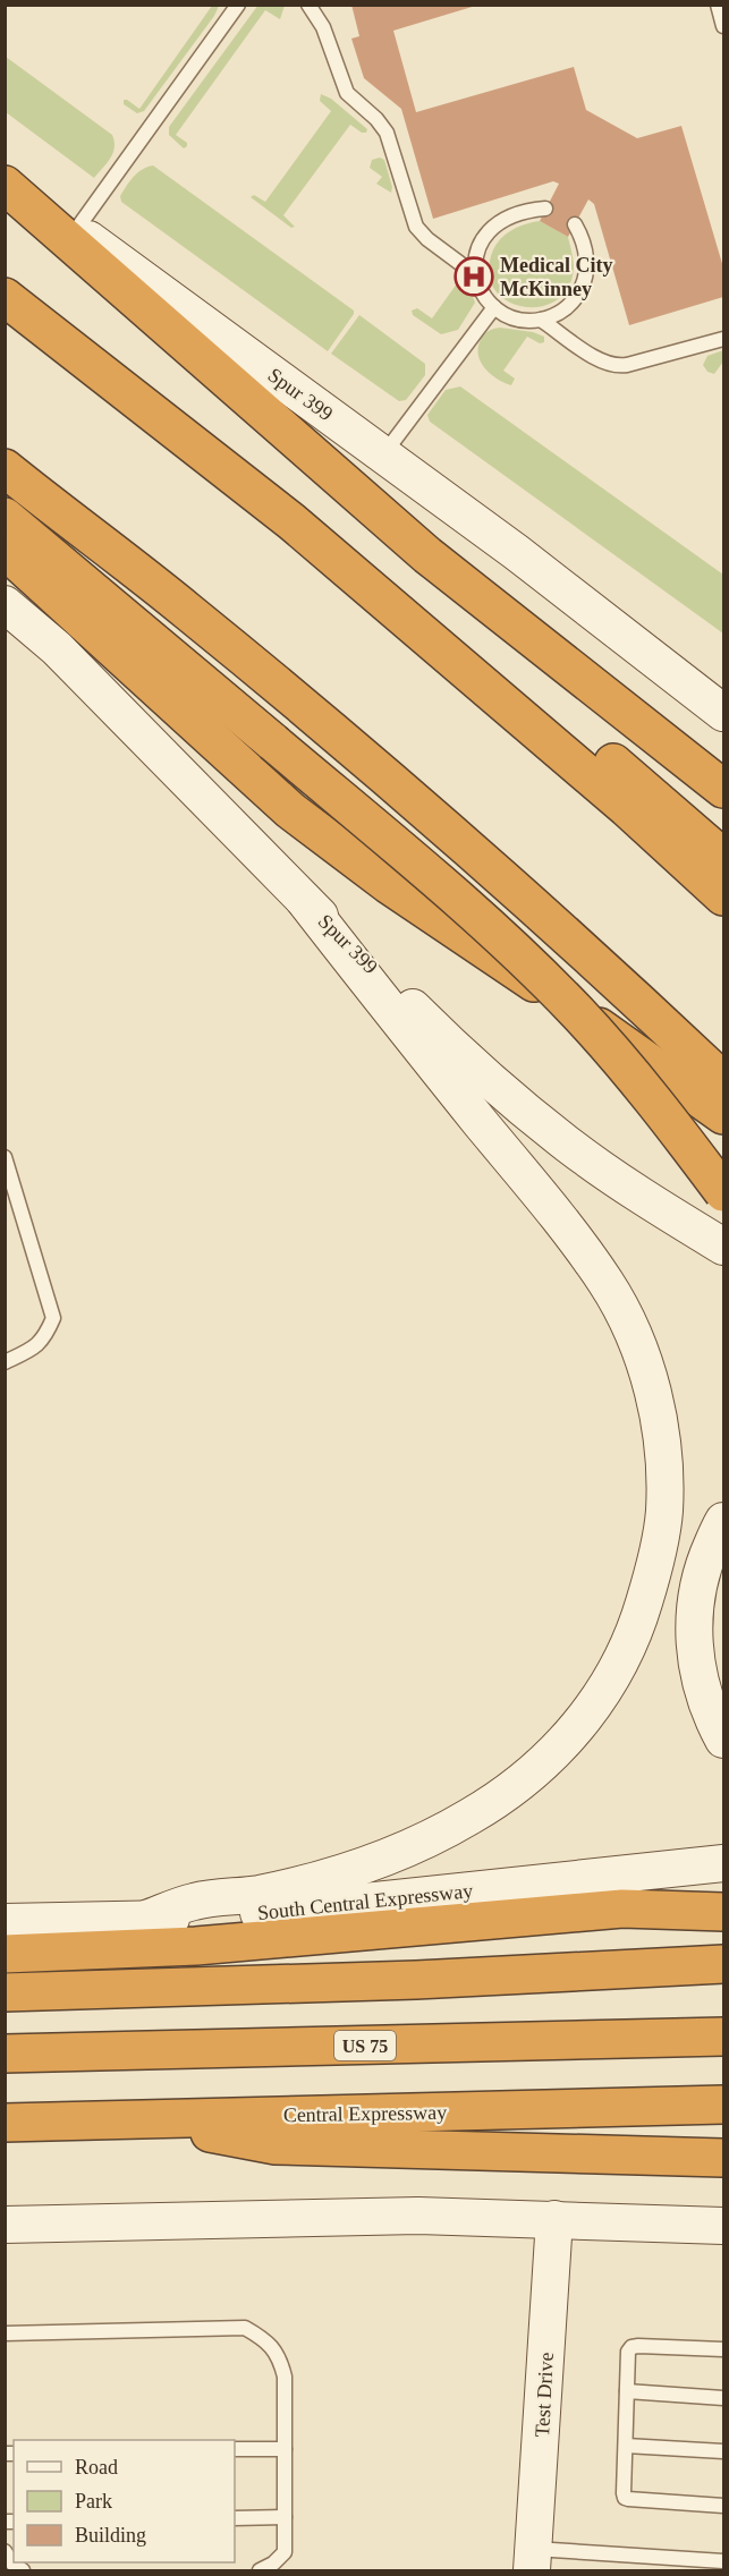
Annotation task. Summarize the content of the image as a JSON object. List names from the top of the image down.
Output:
{
  "streets": {
    "highway": ["US 75", "Central Expressway"],
    "main road": ["Spur 399", "South Central Expressway", "Test Drive"]
  },
  "places": {
    "hospital": ["Medical City McKinney"]
  },
  "legend": ["Road", "Park", "Building"]
}
